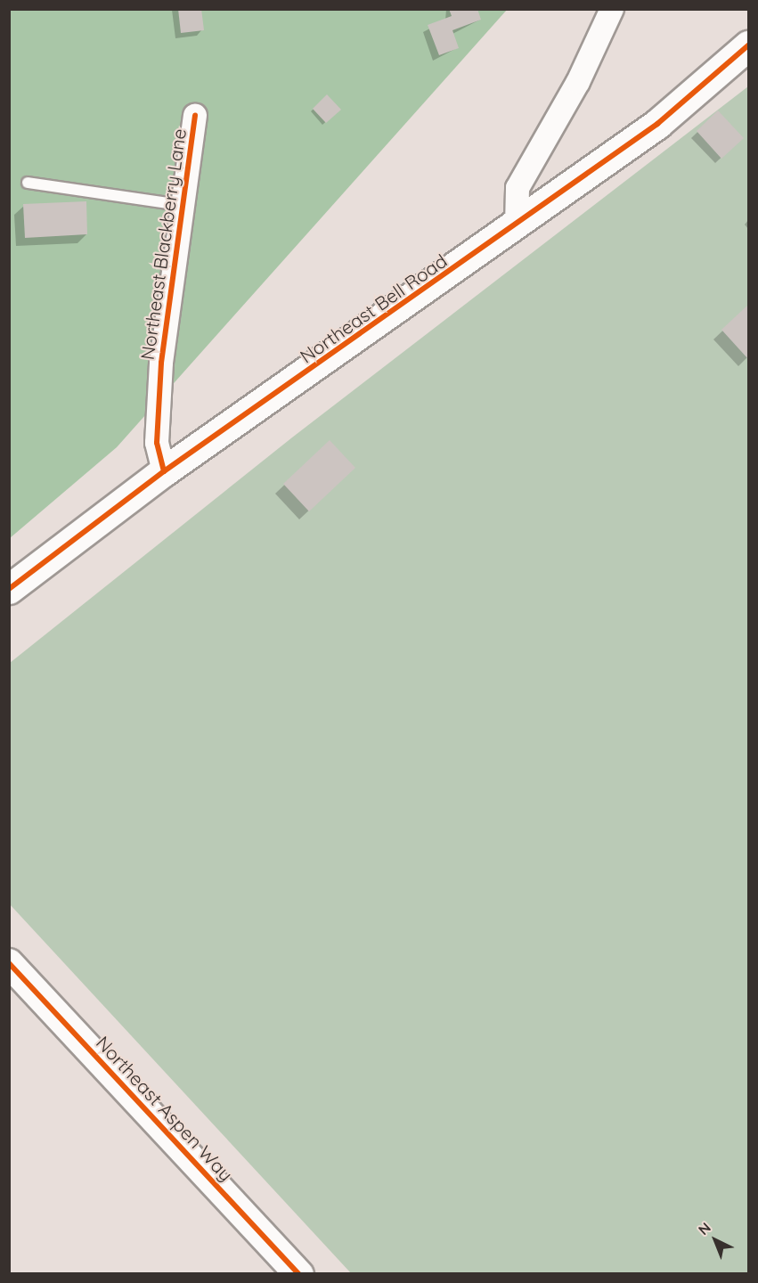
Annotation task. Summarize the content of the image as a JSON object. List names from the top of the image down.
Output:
{
  "streets": {
    "main road": ["Northeast Bell Road"],
    "street": ["Northeast Blackberry Lane", "Northeast Aspen Way"]
  },
  "crossings": [
    ["Northeast Blackberry Lane", "Northeast Bell Road"]
  ],
  "north": "top left"
}
